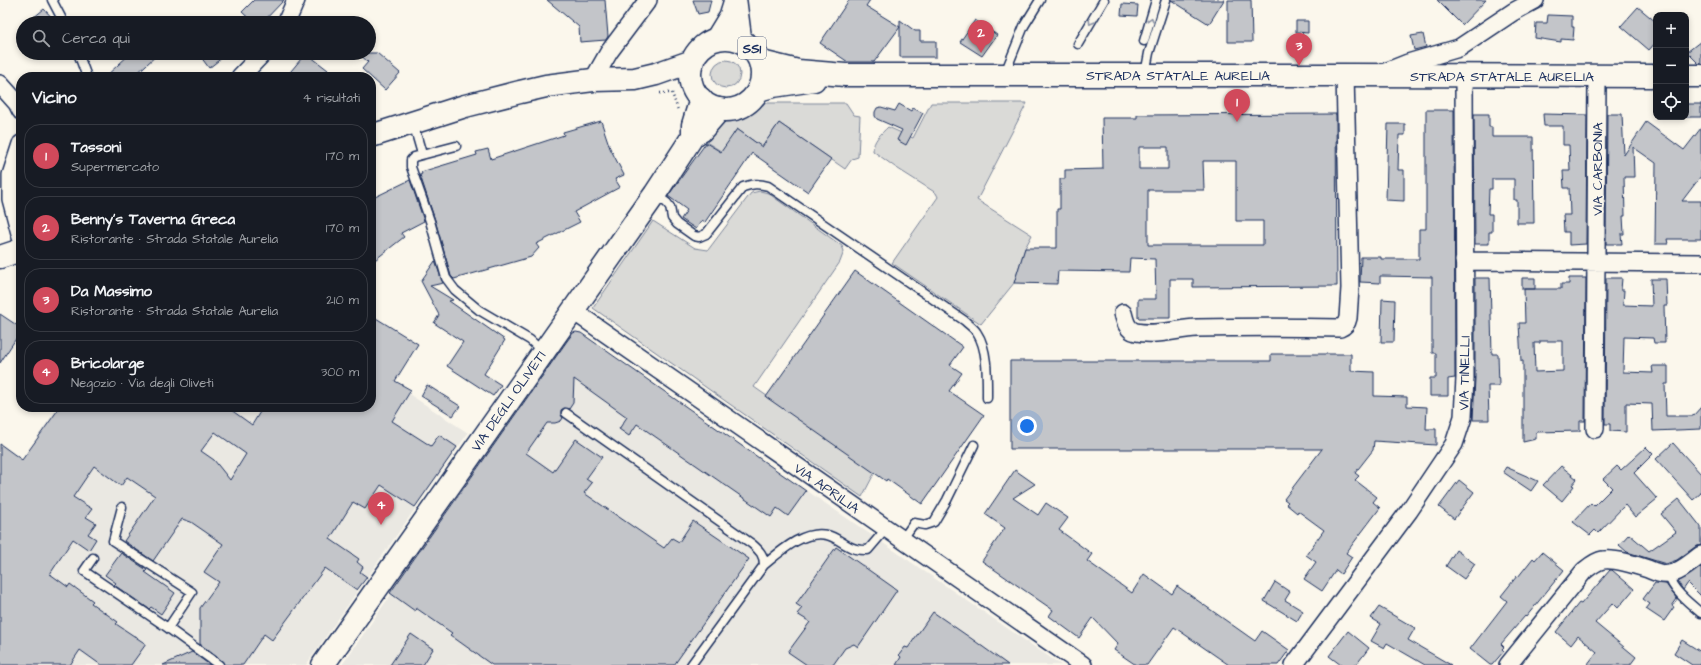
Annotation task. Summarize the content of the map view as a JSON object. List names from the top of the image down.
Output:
{
  "streets": {
    "main road": ["SS1", "STRADA STATALE AURELIA", "VIA DEGLI OLIVETI"],
    "street": ["VIA CARBONIA", "VIA TINELLI", "VIA APRILIA"]
  },
  "crossings": [
    ["SS1", "STRADA STATALE AURELIA"],
    ["SS1", "VIA DEGLI OLIVETI"],
    ["STRADA STATALE AURELIA", "VIA CARBONIA"],
    ["STRADA STATALE AURELIA", "VIA TINELLI"],
    ["STRADA STATALE AURELIA", "VIA DEGLI OLIVETI"],
    ["VIA DEGLI OLIVETI", "VIA APRILIA"]
  ],
  "page": {
    "map_buttons": ["+", "−"],
    "search": "Cerca qui",
    "pins": [
      "2",
      "3",
      "1",
      "4"
    ],
    "heading": ["Vicino", "4 risultati"],
    "list": [
      {
        "mark": "1",
        "name": "Tassoni",
        "note": "Supermercato",
        "value": "170 m"
      },
      {
        "mark": "2",
        "name": "Benny's Taverna Greca",
        "note": "Ristorante · Strada Statale Aurelia",
        "value": "170 m"
      },
      {
        "mark": "3",
        "name": "Da Massimo",
        "note": "Ristorante · Strada Statale Aurelia",
        "value": "210 m"
      },
      {
        "mark": "4",
        "name": "Bricolarge",
        "note": "Negozio · Via degli Oliveti",
        "value": "300 m"
      }
    ]
  }
}
